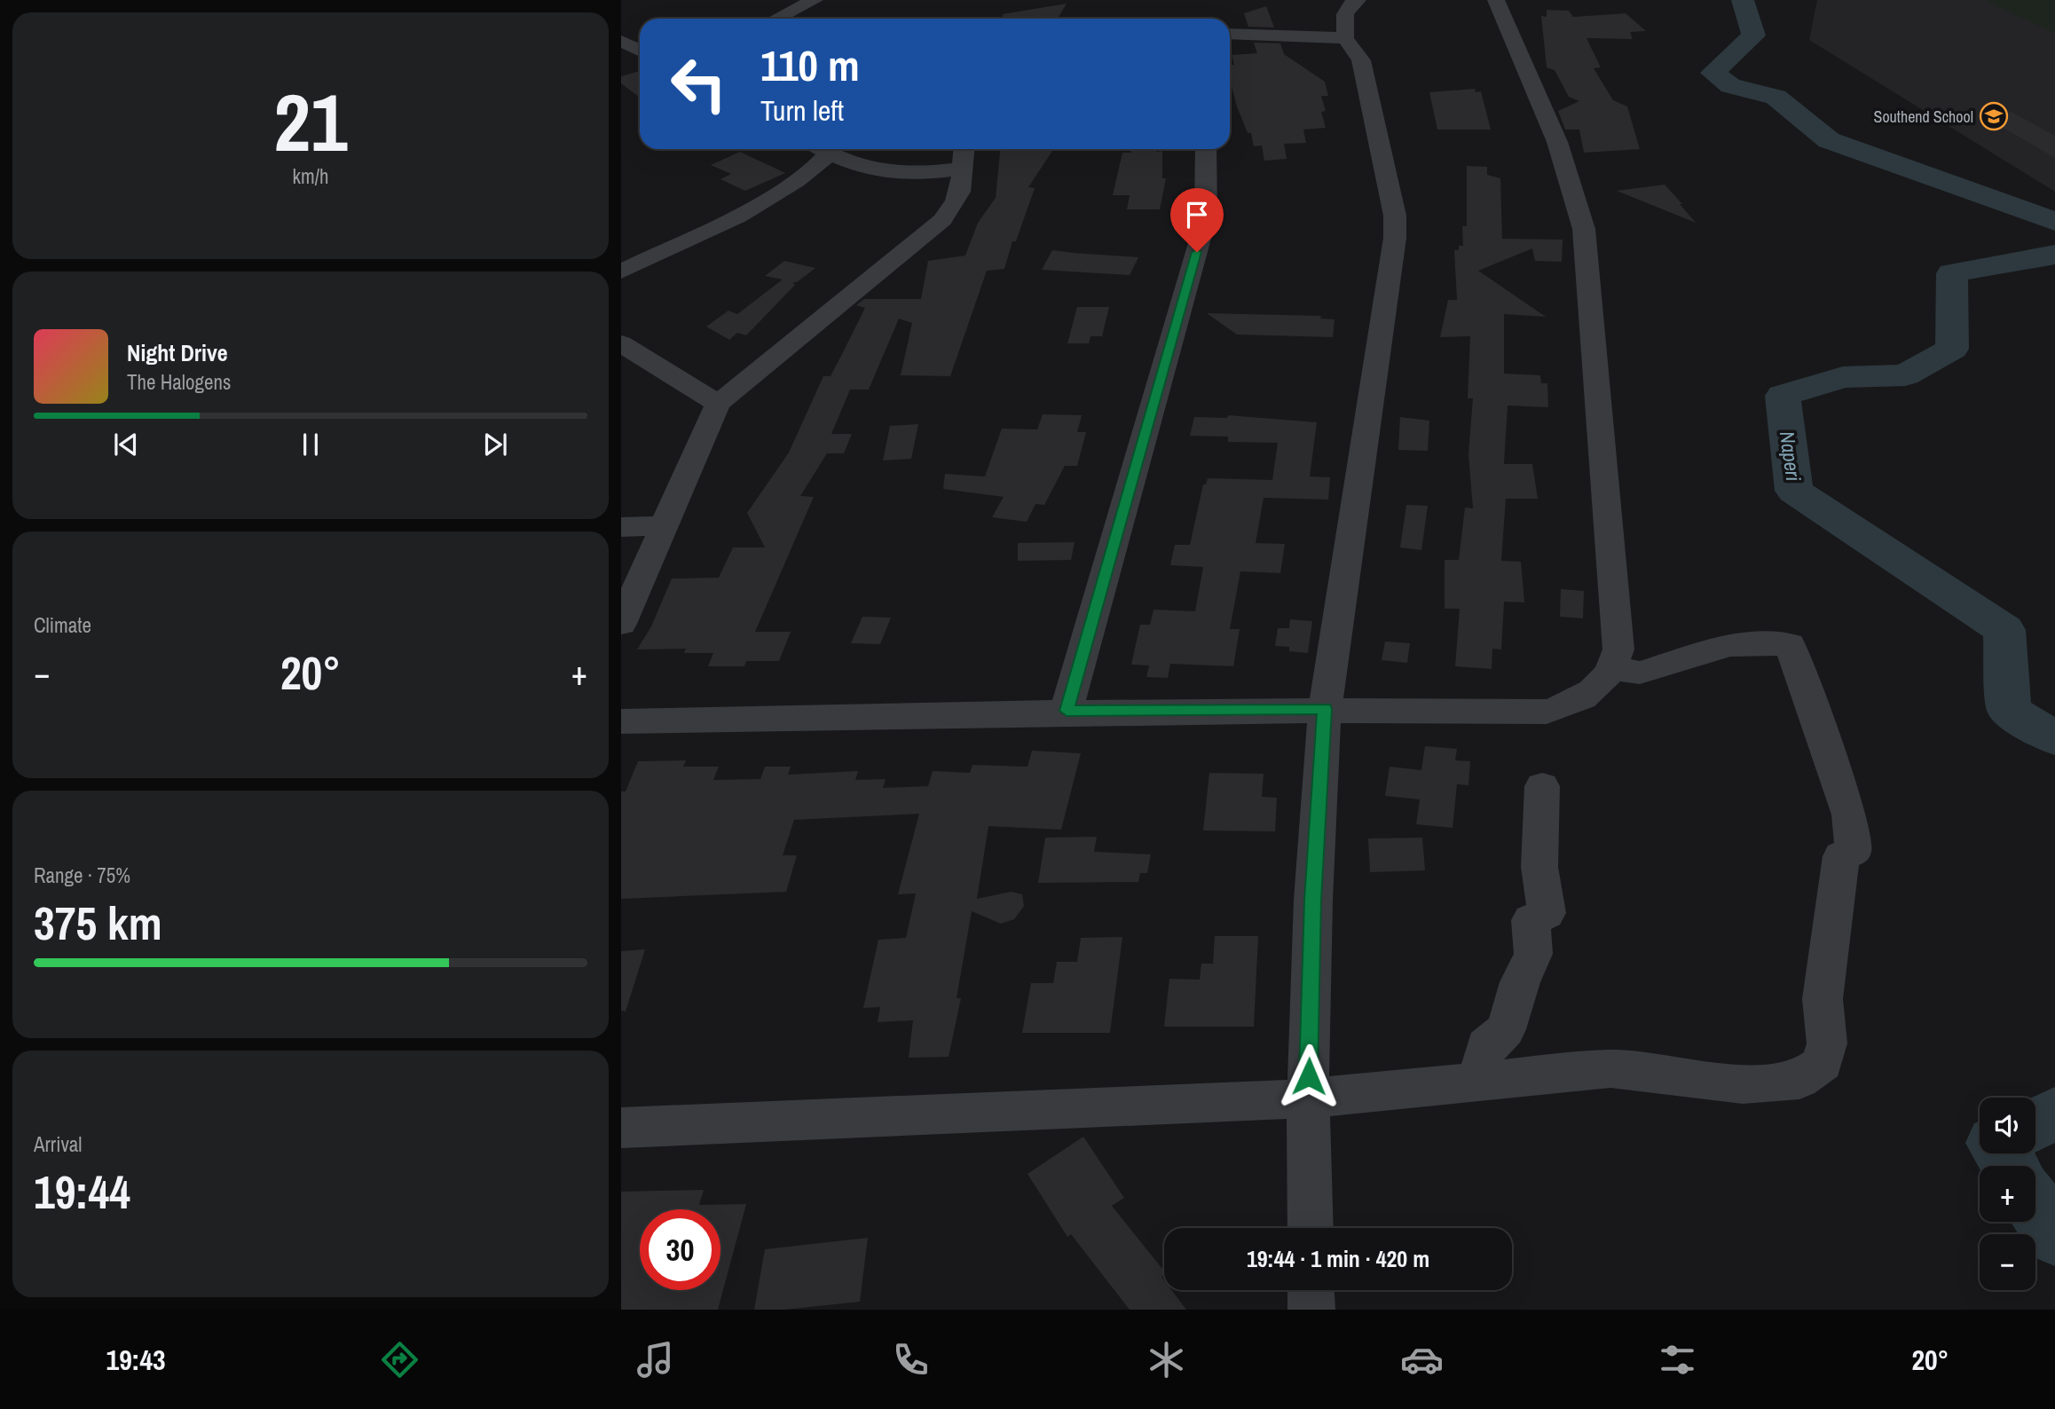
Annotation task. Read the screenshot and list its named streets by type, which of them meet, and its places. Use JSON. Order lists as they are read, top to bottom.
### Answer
{
  "water": ["Naperi"],
  "places": {
    "school or university": ["Southend School"]
  },
  "page": {
    "tile": [
      ["21", "km/h"],
      "Climate",
      ["Range · 75%", "375 km"],
      ["Arrival", "19:44"]
    ],
    "turn": ["110 m", "Turn left"],
    "song": ["Night Drive", "The Halogens"],
    "heat": ["−", "20°", "+"],
    "map_buttons": ["+", "−"],
    "limit": "30",
    "trip": "19:44 · 1 min · 420 m",
    "tabs": ["19:43", "20°"]
  }
}
